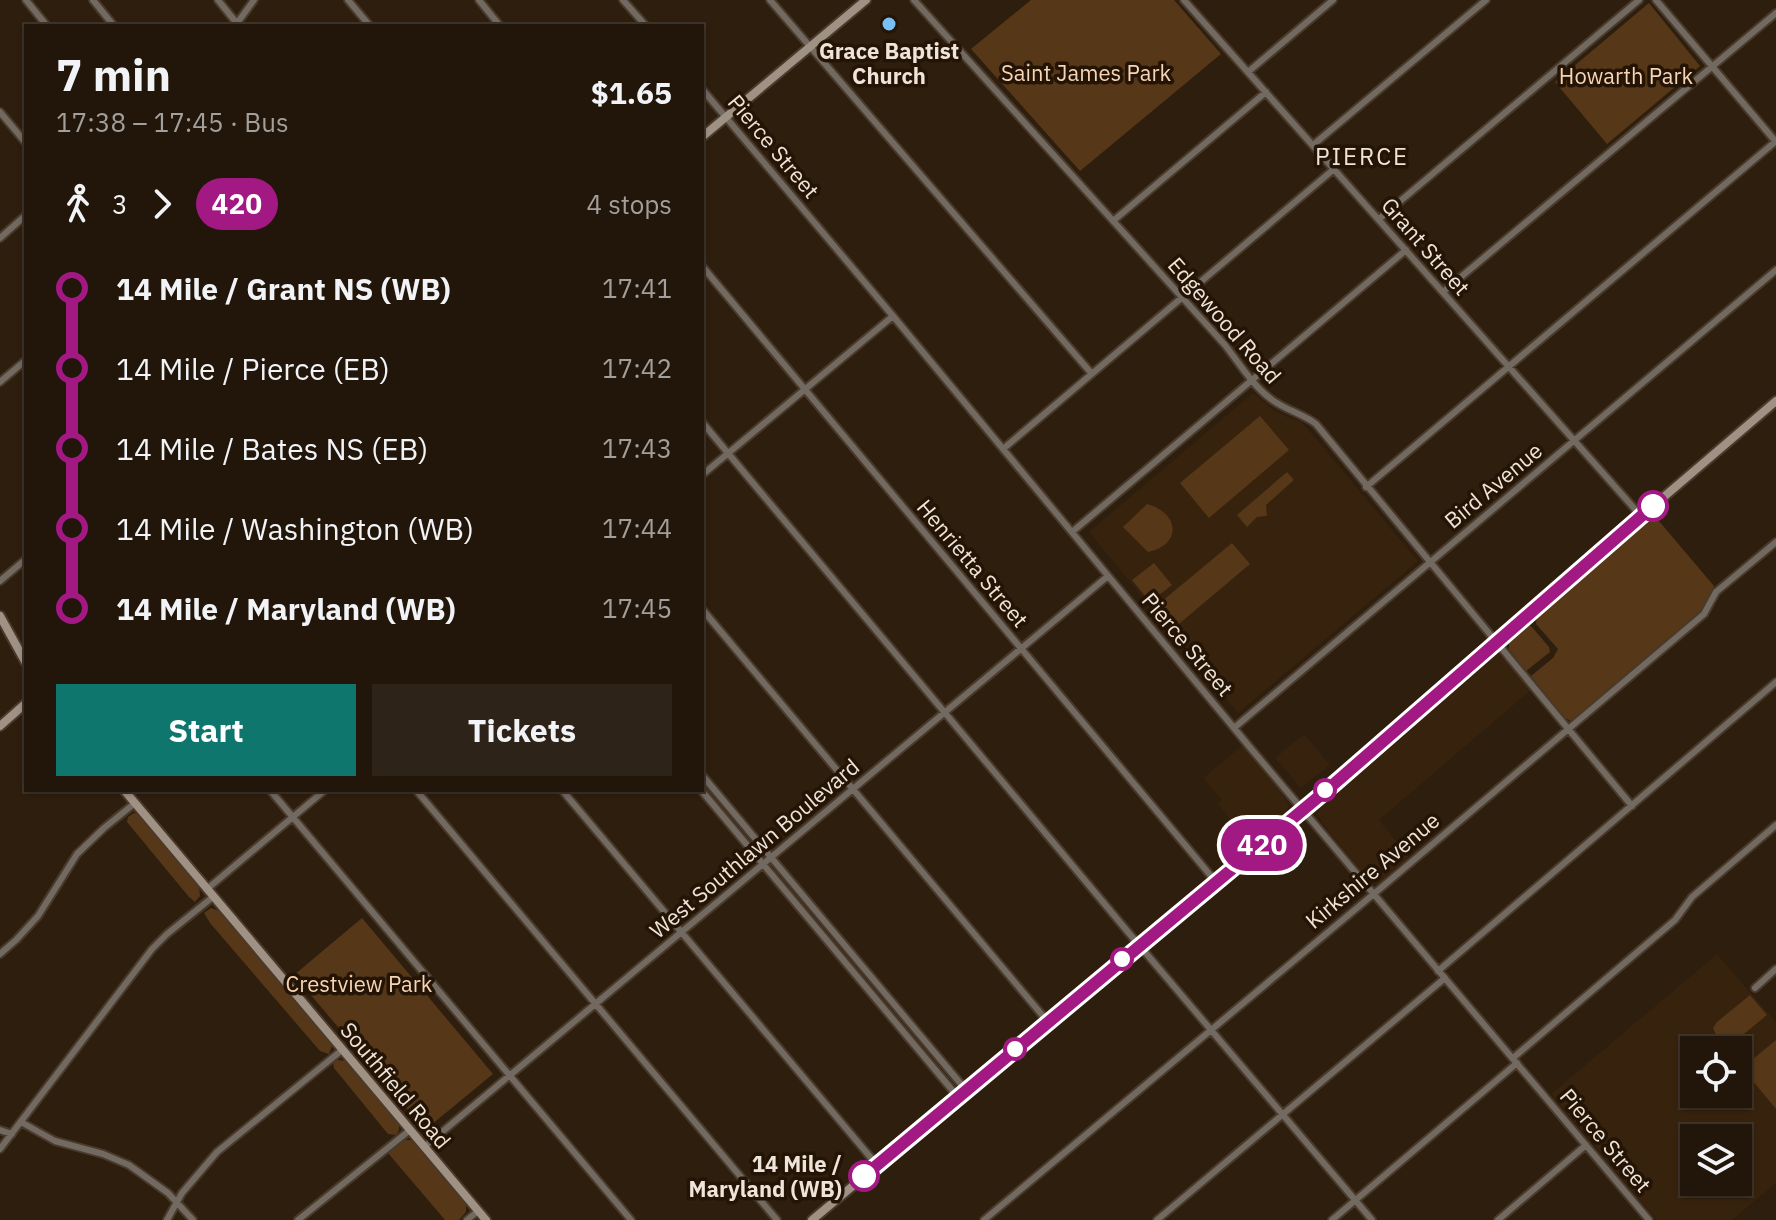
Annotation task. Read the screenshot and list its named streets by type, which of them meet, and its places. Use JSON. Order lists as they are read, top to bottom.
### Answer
{
  "streets": {
    "main road": ["Southfield Road"],
    "street": [
      "Pierce Street",
      "Grant Street",
      "Edgewood Road",
      "Bird Avenue",
      "Henrietta Street",
      "West Southlawn Boulevard",
      "Kirkshire Avenue"
    ]
  },
  "crossings": [
    ["Pierce Street", "Bird Avenue"],
    ["Pierce Street", "West Southlawn Boulevard"],
    ["Pierce Street", "Kirkshire Avenue"],
    ["Grant Street", "Bird Avenue"],
    ["Edgewood Road", "Bird Avenue"],
    ["Edgewood Road", "Kirkshire Avenue"],
    ["Henrietta Street", "West Southlawn Boulevard"],
    ["West Southlawn Boulevard", "Southfield Road"]
  ],
  "districts": ["PIERCE"],
  "parks": ["Saint James Park", "Howarth Park", "Crestview Park"],
  "places": ["Grace Baptist Church", "14 Mile / Maryland (WB)"],
  "lines": ["bus line 420"],
  "page": {
    "on_map": "420",
    "heading": ["7 min", "17:38 – 17:45 · Bus", "$1.65"],
    "legs": ["3", "420", "4 stops"],
    "list": [
      {
        "name": "14 Mile / Grant NS (WB)",
        "value": "17:41"
      },
      {
        "name": "14 Mile / Pierce (EB)",
        "value": "17:42"
      },
      {
        "name": "14 Mile / Bates NS (EB)",
        "value": "17:43"
      },
      {
        "name": "14 Mile / Washington (WB)",
        "value": "17:44"
      },
      {
        "name": "14 Mile / Maryland (WB)",
        "value": "17:45"
      }
    ],
    "buttons": ["Start", "Tickets"]
  }
}
